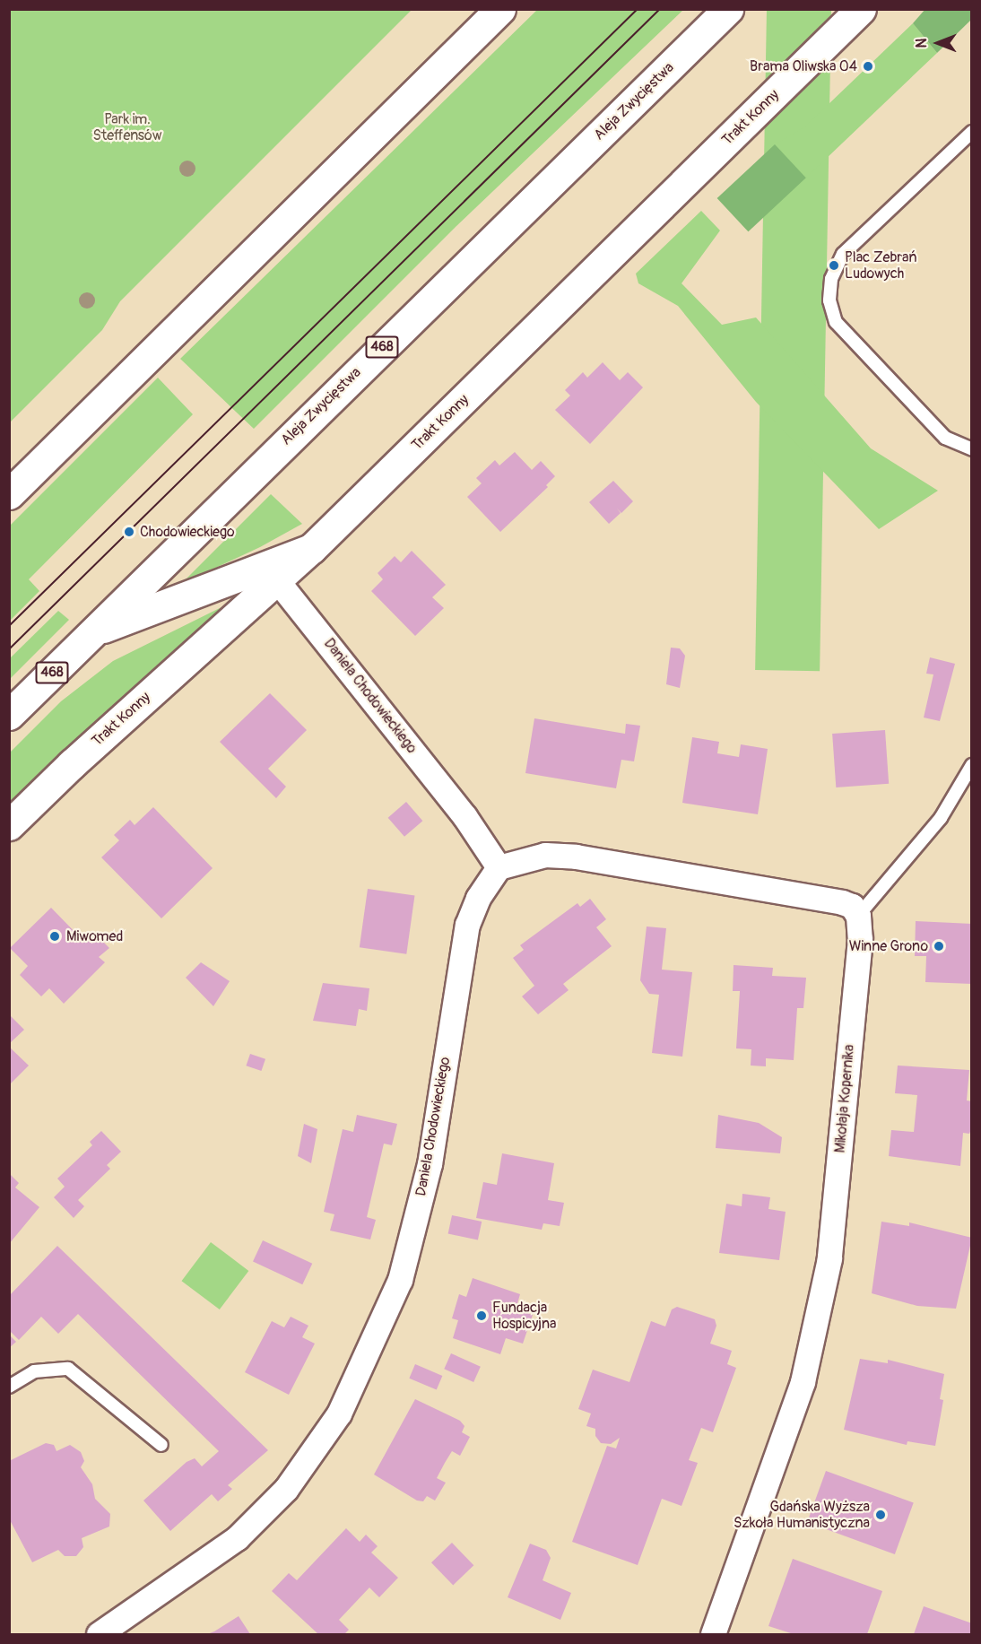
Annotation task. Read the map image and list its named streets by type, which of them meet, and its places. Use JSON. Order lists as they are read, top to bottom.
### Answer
{
  "streets": {
    "main road": ["Aleja Zwycięstwa", "Trakt Konny", "468"],
    "street": ["Daniela Chodowieckiego", "Mikołaja Kopernika"]
  },
  "crossings": [
    ["Trakt Konny", "Daniela Chodowieckiego"]
  ],
  "parks": ["Park im. Steffensów"],
  "places": [
    "Brama Oliwska 04",
    "Plac Zebrań Ludowych",
    "Chodowieckiego",
    "Miwomed",
    "Winne Grono",
    "Fundacja Hospicyjna",
    "Gdańska Wyższa Szkoła Humanistyczna"
  ],
  "north": "left"
}
